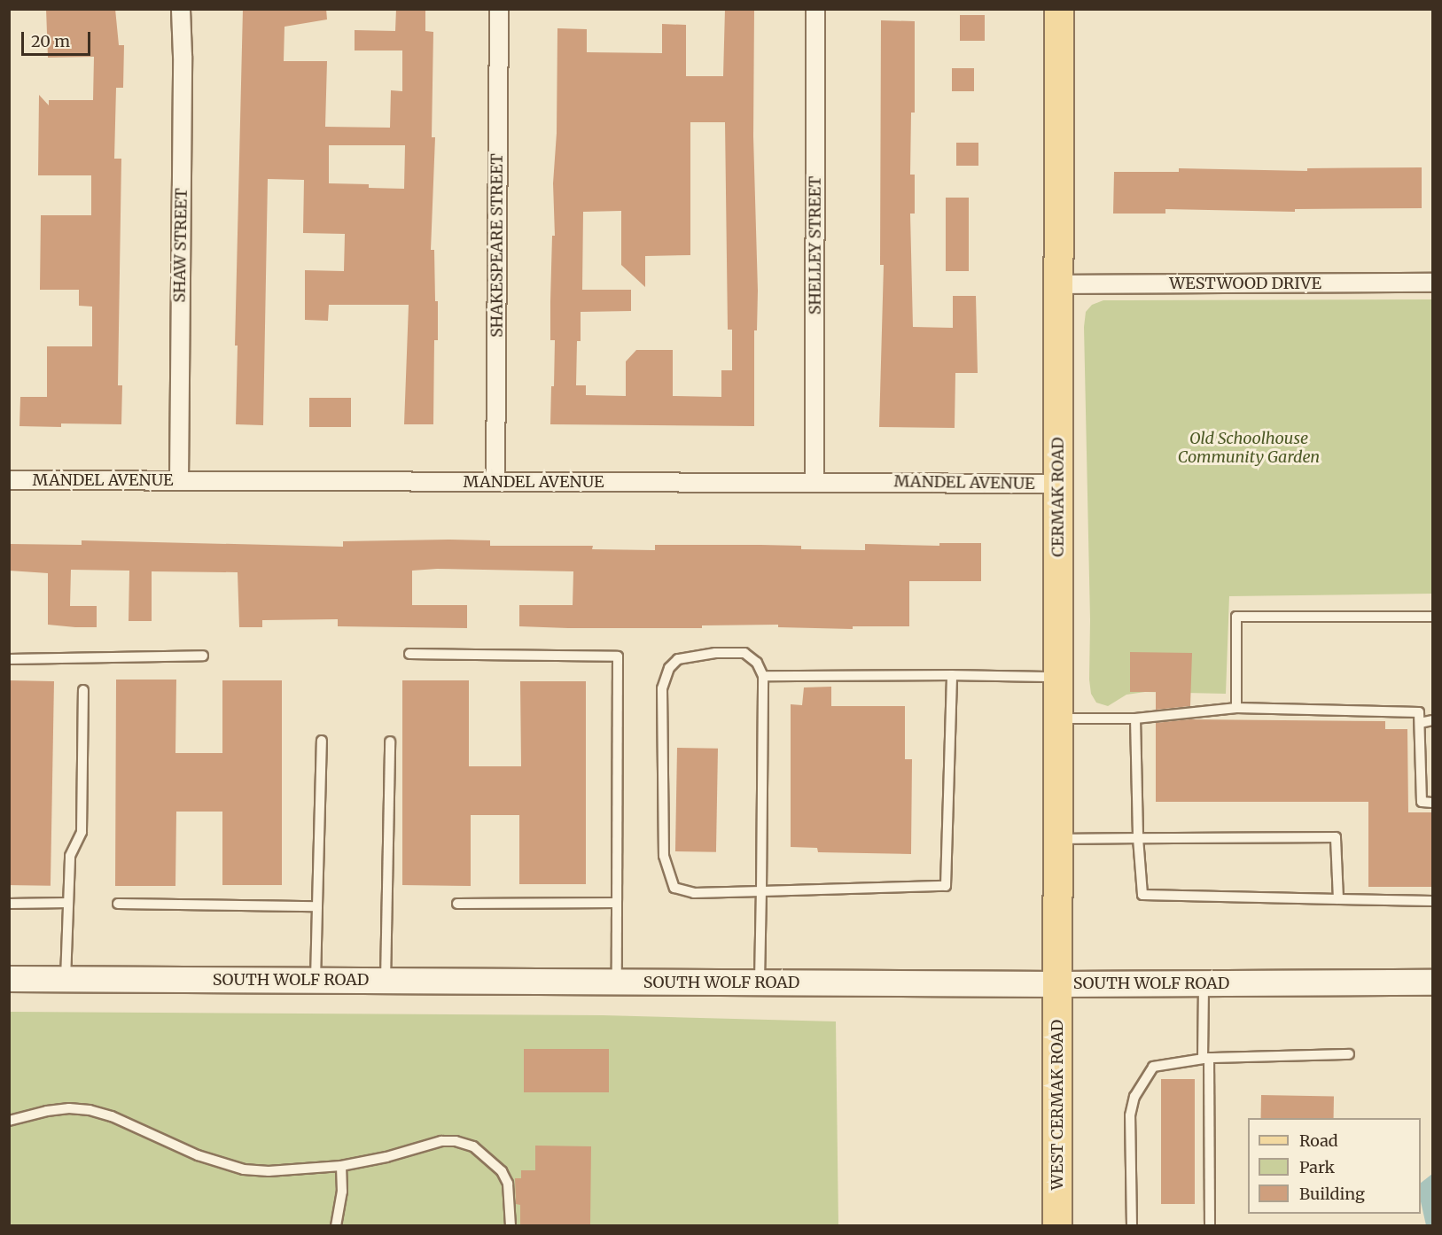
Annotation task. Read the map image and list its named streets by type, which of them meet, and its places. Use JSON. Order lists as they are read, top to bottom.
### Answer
{
  "streets": {
    "main road": ["CERMAK ROAD", "SOUTH WOLF ROAD", "WEST CERMAK ROAD"],
    "street": [
      "SHAW STREET",
      "SHAKESPEARE STREET",
      "SHELLEY STREET",
      "WESTWOOD DRIVE",
      "MANDEL AVENUE"
    ]
  },
  "crossings": [
    ["SHAW STREET", "MANDEL AVENUE"],
    ["SHAKESPEARE STREET", "MANDEL AVENUE"],
    ["SHELLEY STREET", "MANDEL AVENUE"],
    ["WESTWOOD DRIVE", "CERMAK ROAD"],
    ["MANDEL AVENUE", "CERMAK ROAD"],
    ["CERMAK ROAD", "SOUTH WOLF ROAD"],
    ["CERMAK ROAD", "WEST CERMAK ROAD"],
    ["SOUTH WOLF ROAD", "WEST CERMAK ROAD"]
  ],
  "parks": ["Old Schoolhouse Community Garden"],
  "legend": ["Road", "Park", "Building"],
  "scale_bar": "20 m"
}
